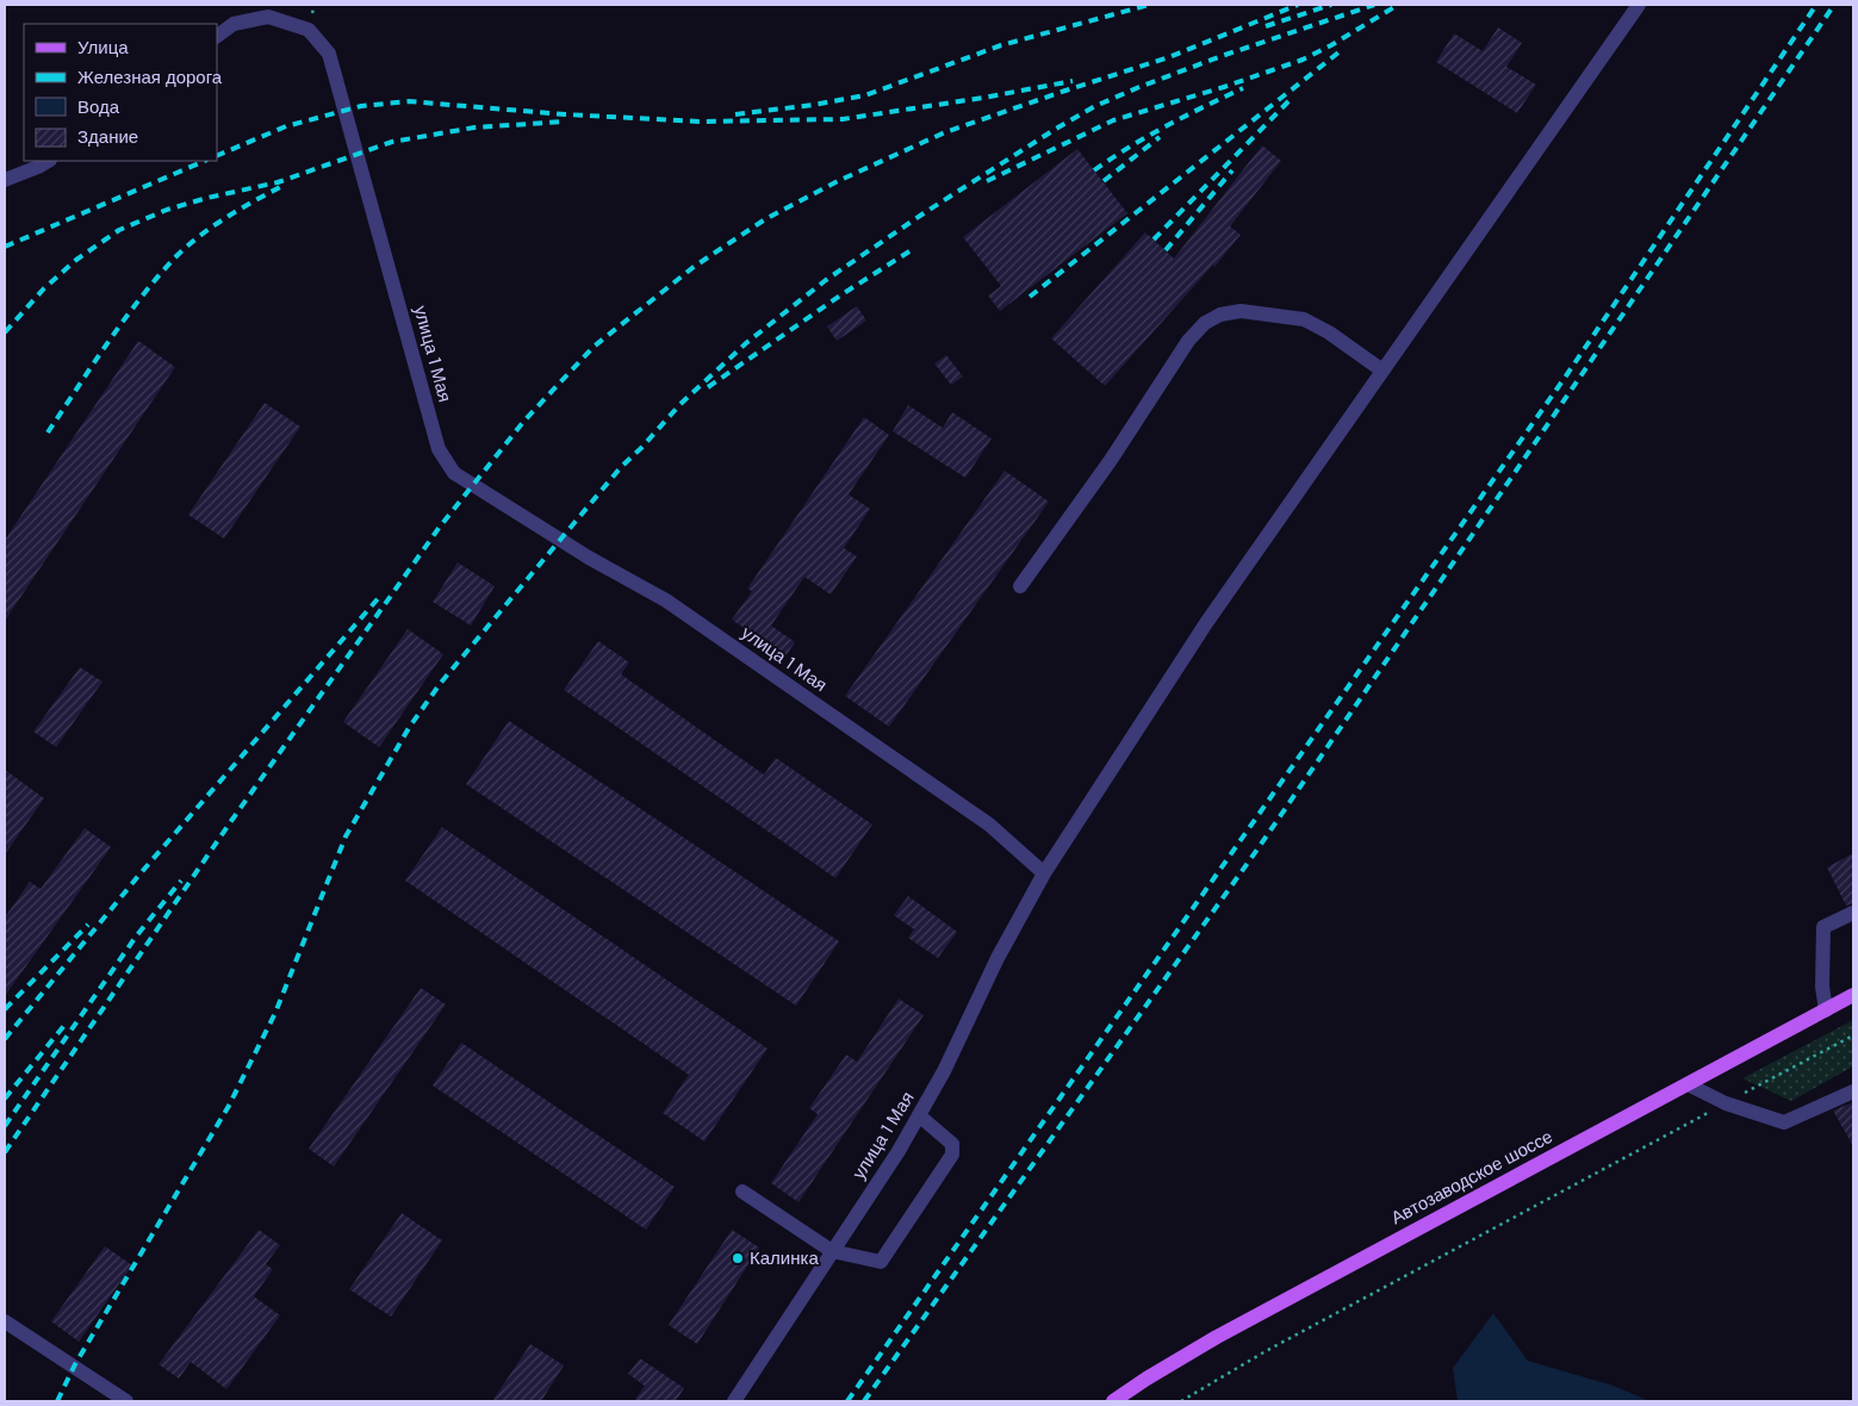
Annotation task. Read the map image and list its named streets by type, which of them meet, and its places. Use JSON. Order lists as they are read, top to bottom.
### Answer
{
  "streets": {
    "main road": ["Автозаводское шоссе"],
    "street": ["улица 1 Мая"]
  },
  "places": ["Калинка"],
  "legend": [
    "Улица",
    "Железная дорога",
    "Вода",
    "Здание"
  ]
}
